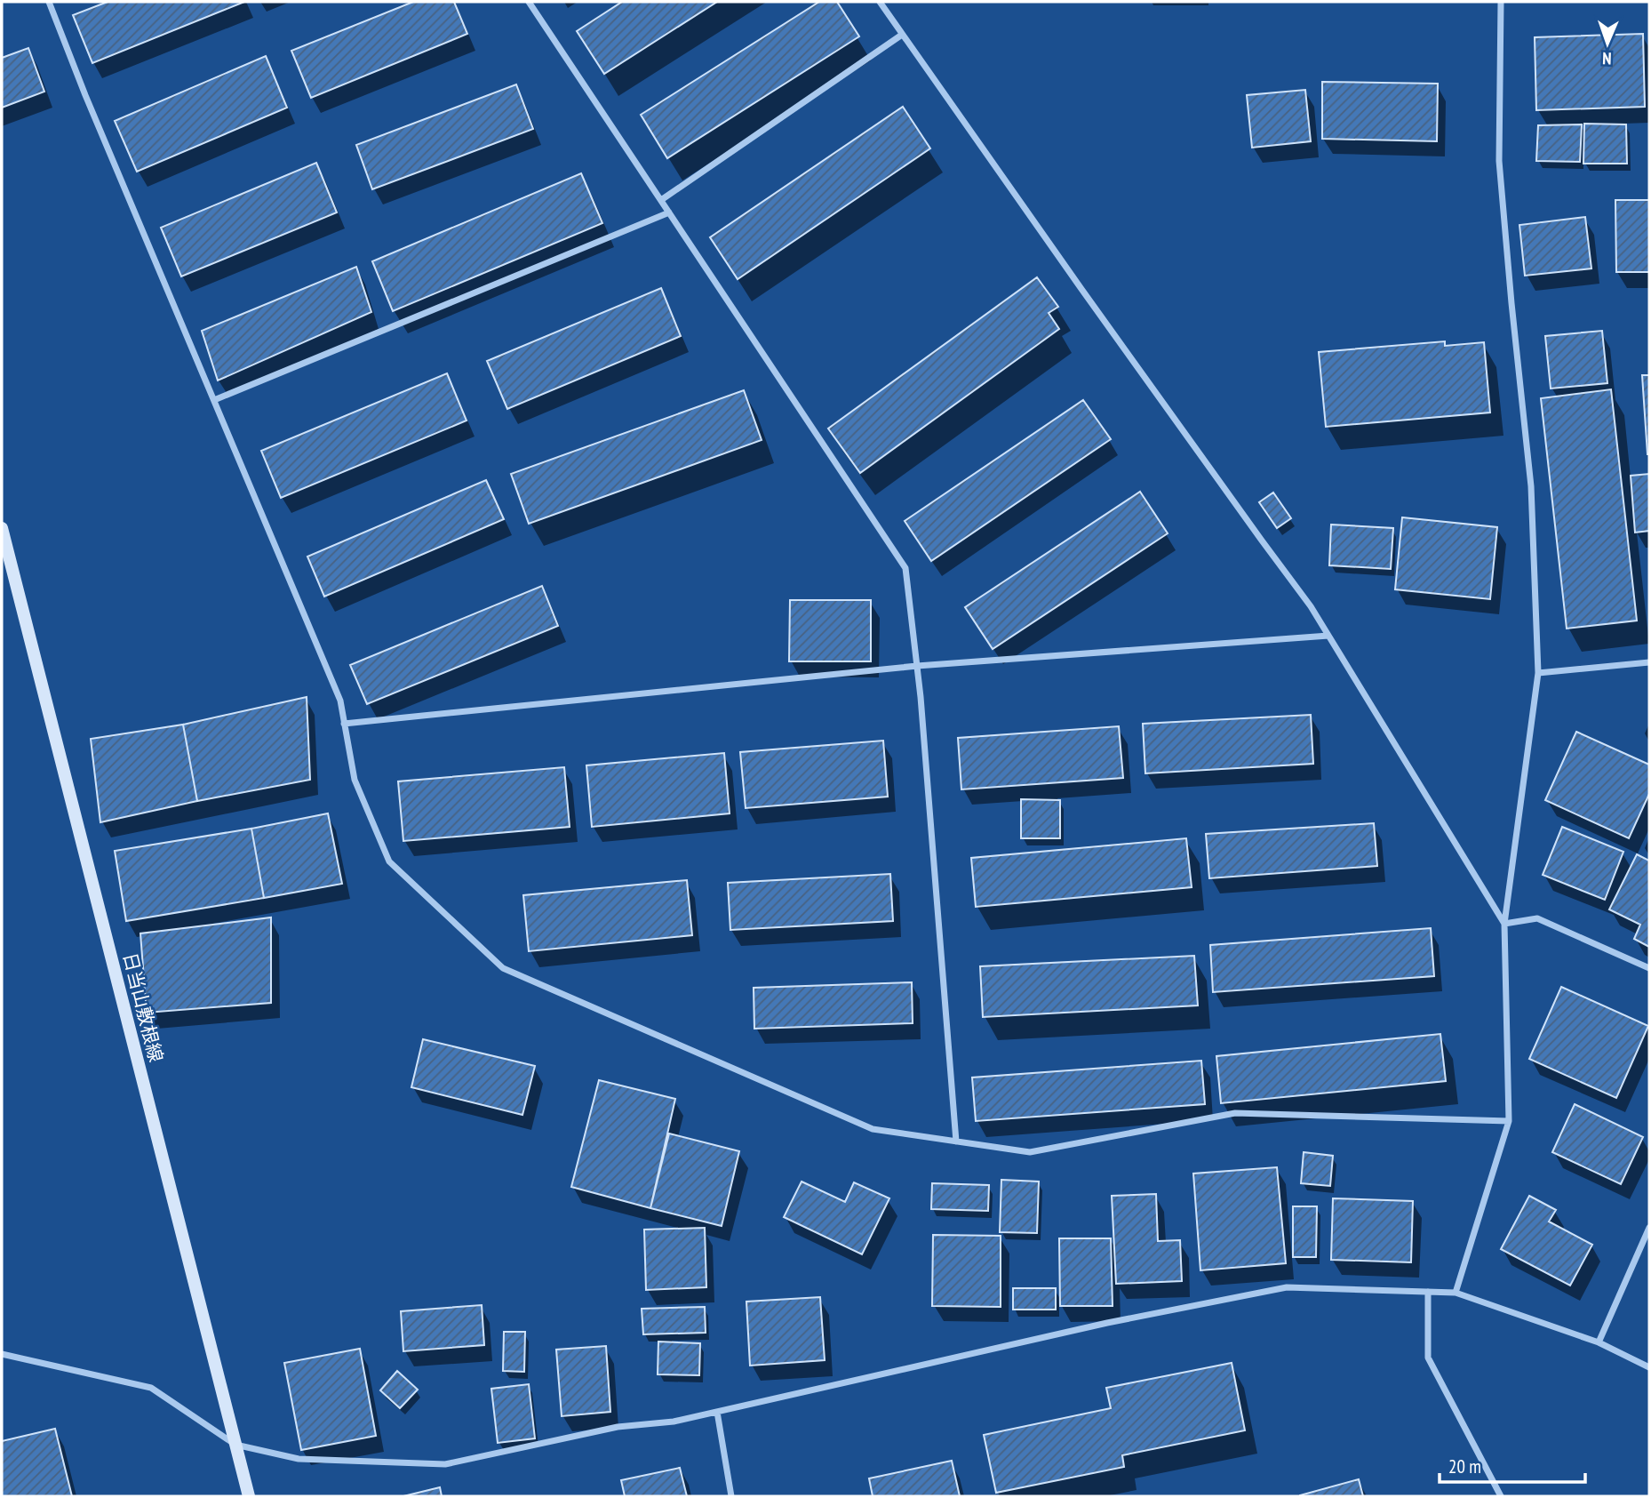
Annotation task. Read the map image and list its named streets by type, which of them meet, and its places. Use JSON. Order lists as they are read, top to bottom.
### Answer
{
  "streets": {
    "main road": ["日当山敷根線"]
  },
  "scale_bar": "20 m",
  "north": "bottom"
}
